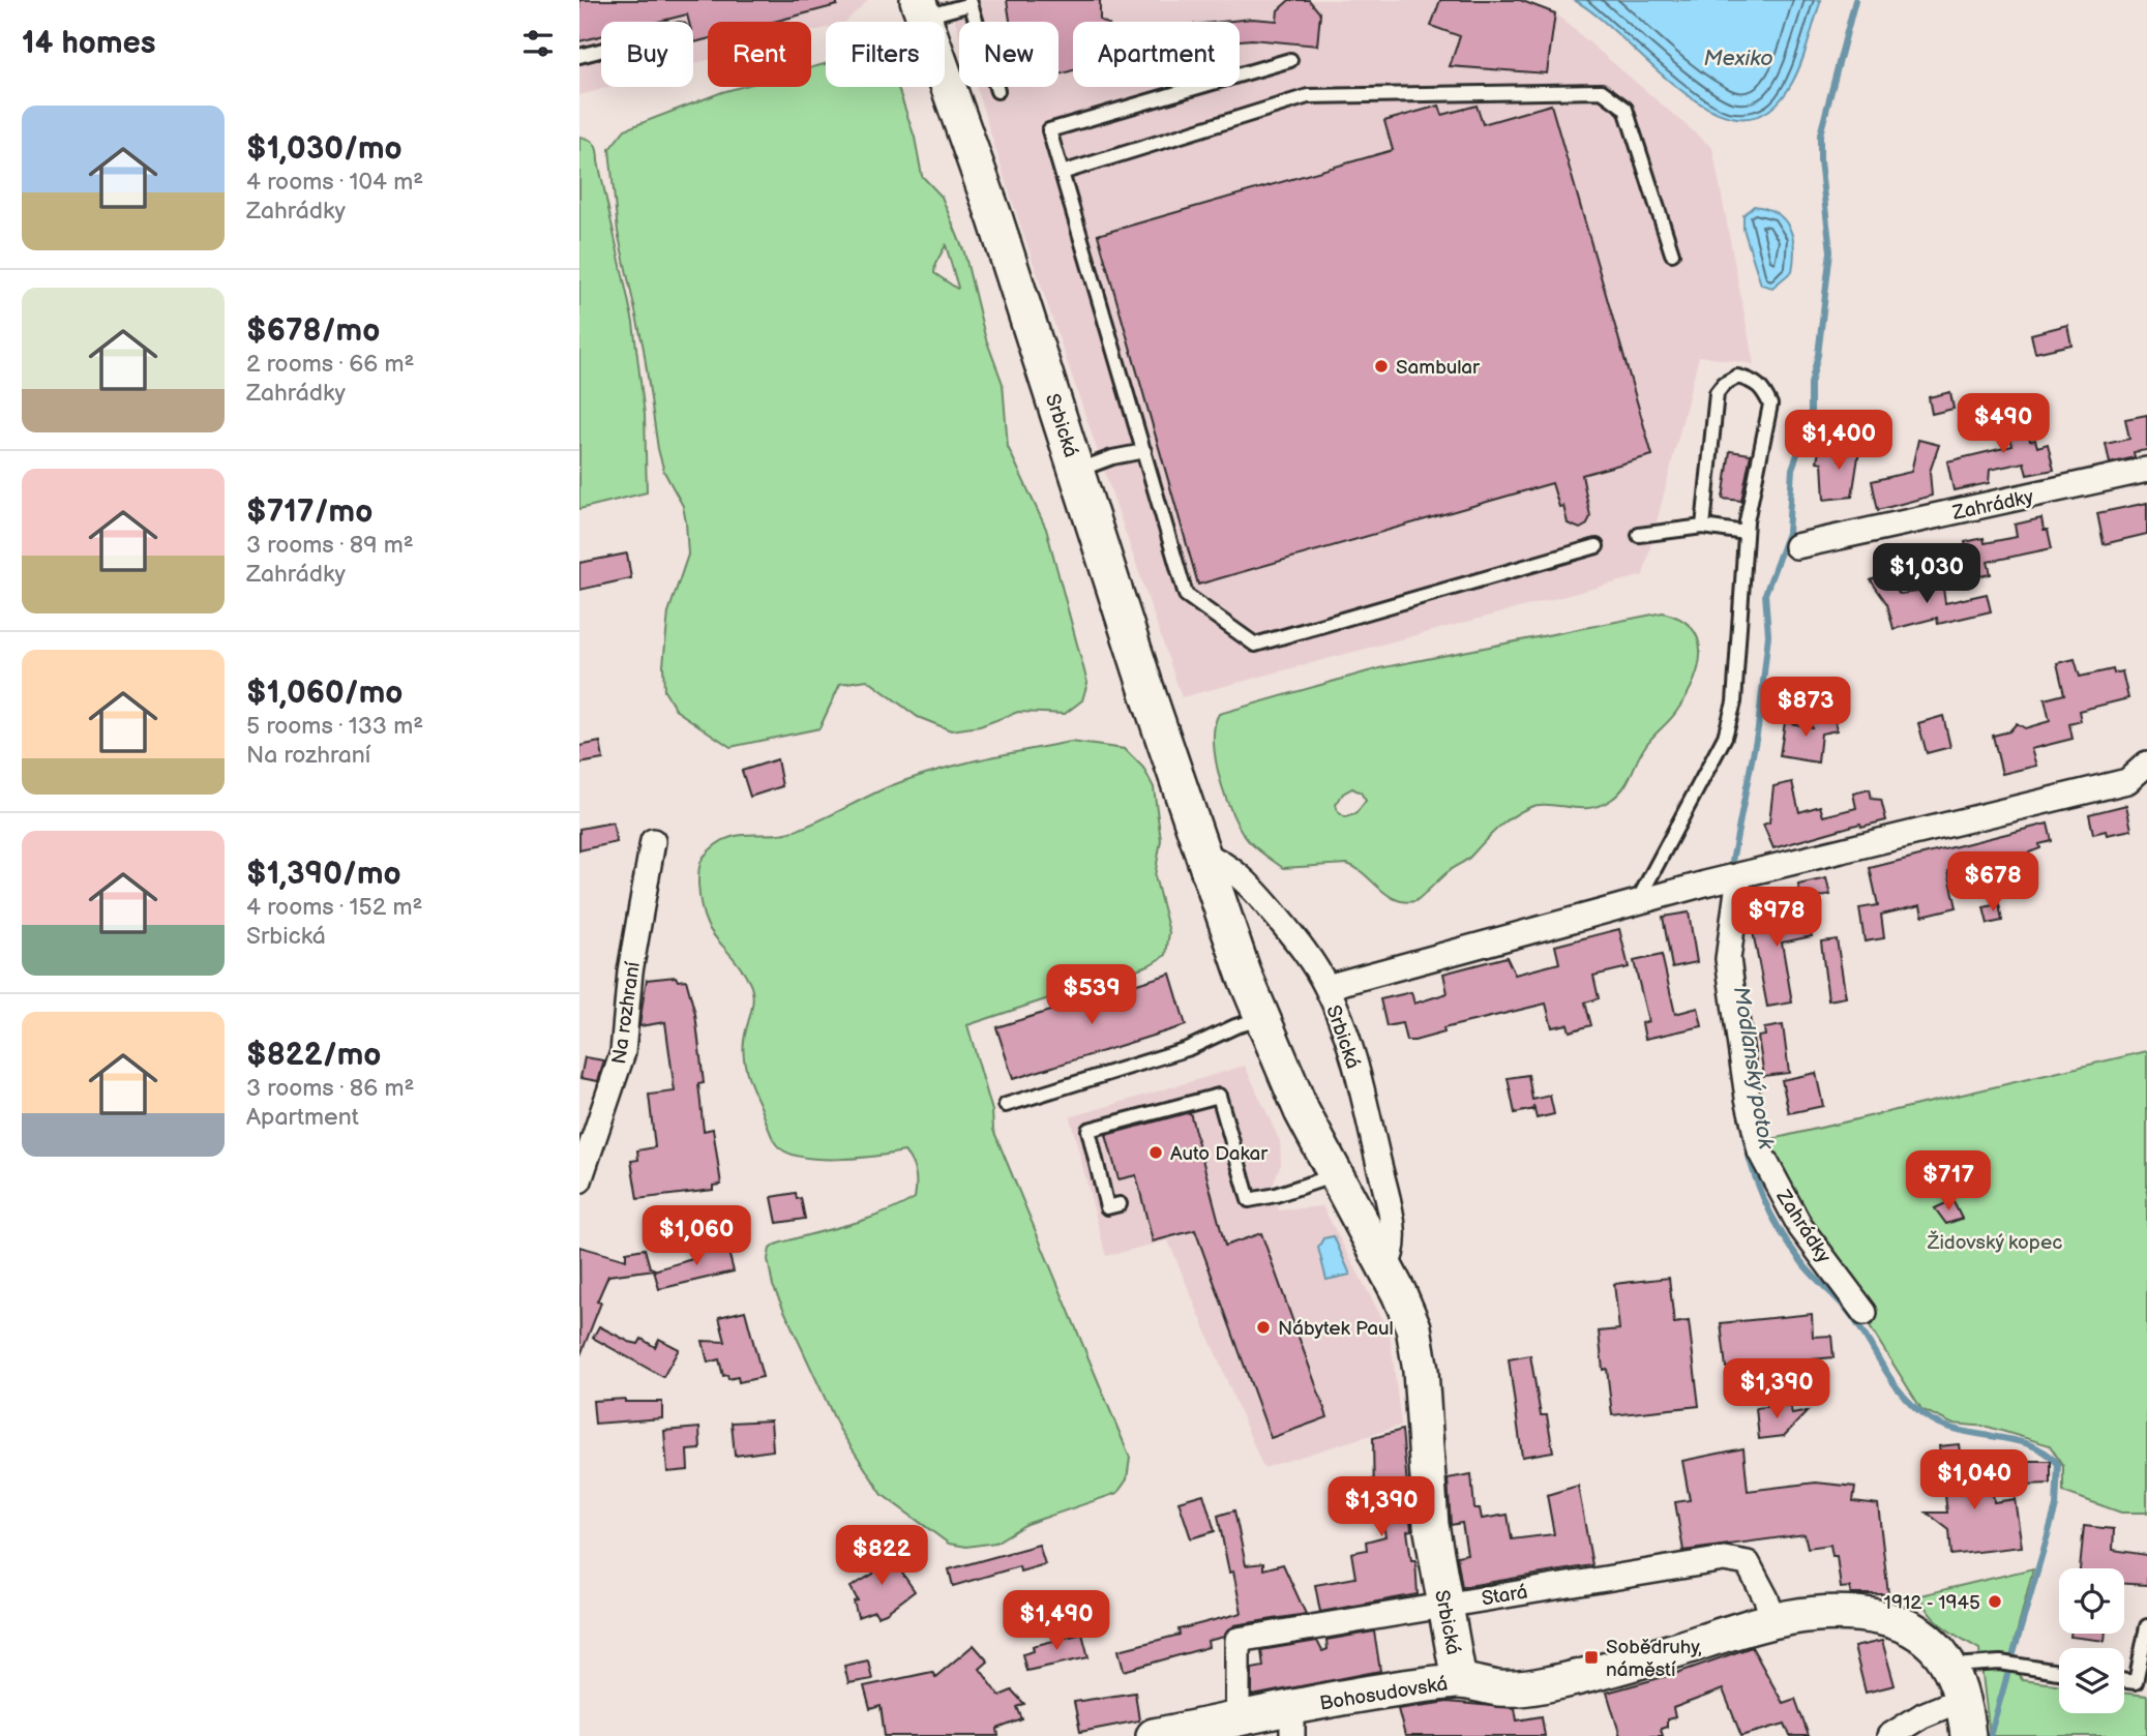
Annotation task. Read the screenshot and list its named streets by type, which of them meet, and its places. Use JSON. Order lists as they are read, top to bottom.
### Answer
{
  "streets": {
    "street": [
      "Srbická",
      "Zahrádky",
      "Na rozhraní",
      "Stará",
      "Bohosudovská"
    ]
  },
  "crossings": [
    ["Srbická", "Stará"],
    ["Srbická", "Bohosudovská"],
    ["Stará", "Bohosudovská"]
  ],
  "water": ["Mexiko", "Modlanský potok"],
  "parks": ["Židovský kopec"],
  "places": {
    "other": [
      "Sambular",
      "Auto Dakar",
      "Nábytek Paul",
      "1912 - 1945"
    ],
    "transit": ["Sobědruhy, náměstí"]
  },
  "page": {
    "heading": "14 homes",
    "chip": [
      "Buy",
      "Rent",
      "Filters",
      "New",
      "Apartment"
    ],
    "list": [
      {
        "name": "$1,030/mo",
        "note": "4 rooms · 104 m² · Zahrádky"
      },
      {
        "name": "$678/mo",
        "note": "2 rooms · 66 m² · Zahrádky"
      },
      {
        "name": "$717/mo",
        "note": "3 rooms · 89 m² · Zahrádky"
      },
      {
        "name": "$1,060/mo",
        "note": "5 rooms · 133 m² · Na rozhraní"
      },
      {
        "name": "$1,390/mo",
        "note": "4 rooms · 152 m² · Srbická"
      },
      {
        "name": "$822/mo",
        "note": "3 rooms · 86 m² · Apartment"
      }
    ],
    "price": [
      "$490",
      "$1,400",
      "$1,030",
      "$873",
      "$678",
      "$978",
      "$539",
      "$717",
      "$1,060",
      "$1,390",
      "$1,040",
      "$1,390",
      "$822",
      "$1,490"
    ]
  }
}
